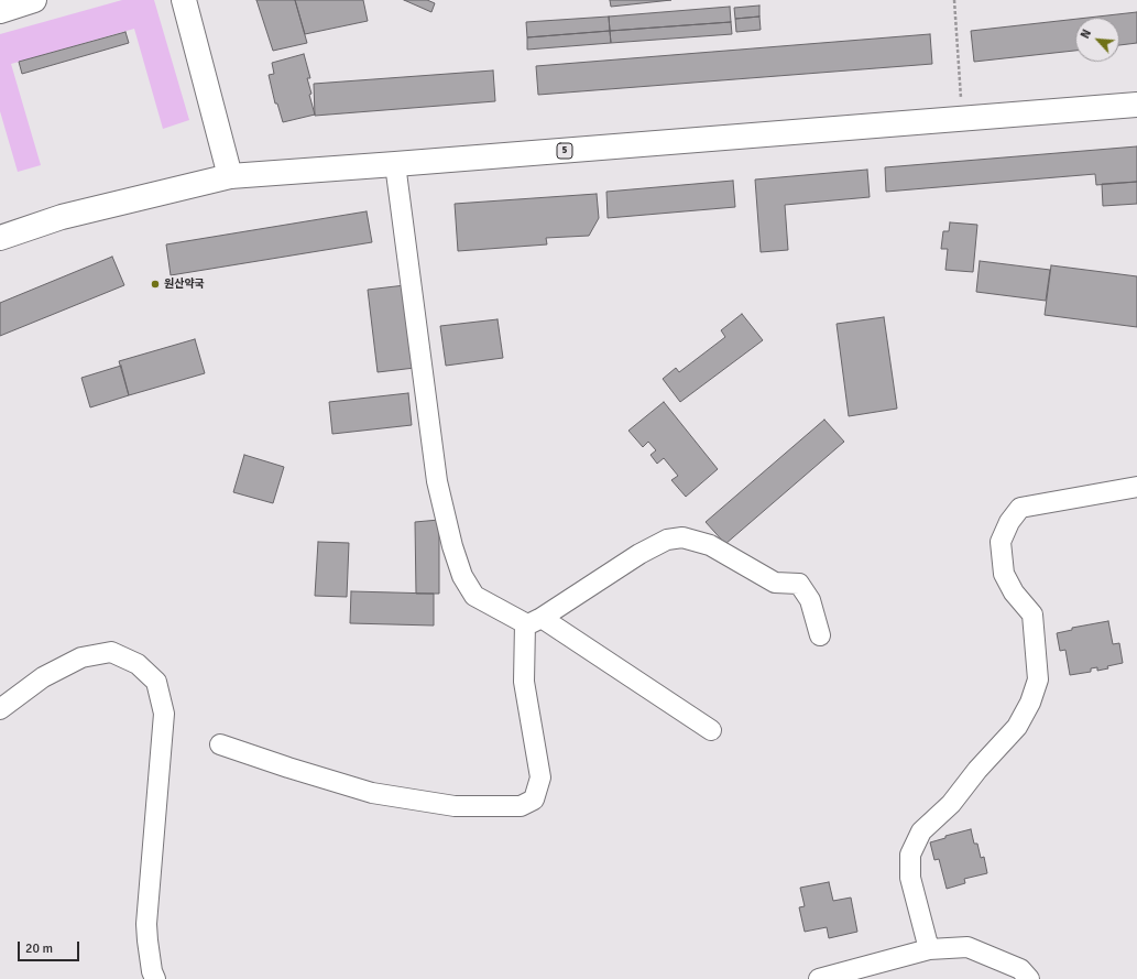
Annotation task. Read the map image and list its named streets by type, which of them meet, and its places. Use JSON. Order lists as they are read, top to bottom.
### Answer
{
  "streets": {
    "main road": ["5"]
  },
  "places": ["원산약국"],
  "scale_bar": "20 m",
  "north": "top left"
}
